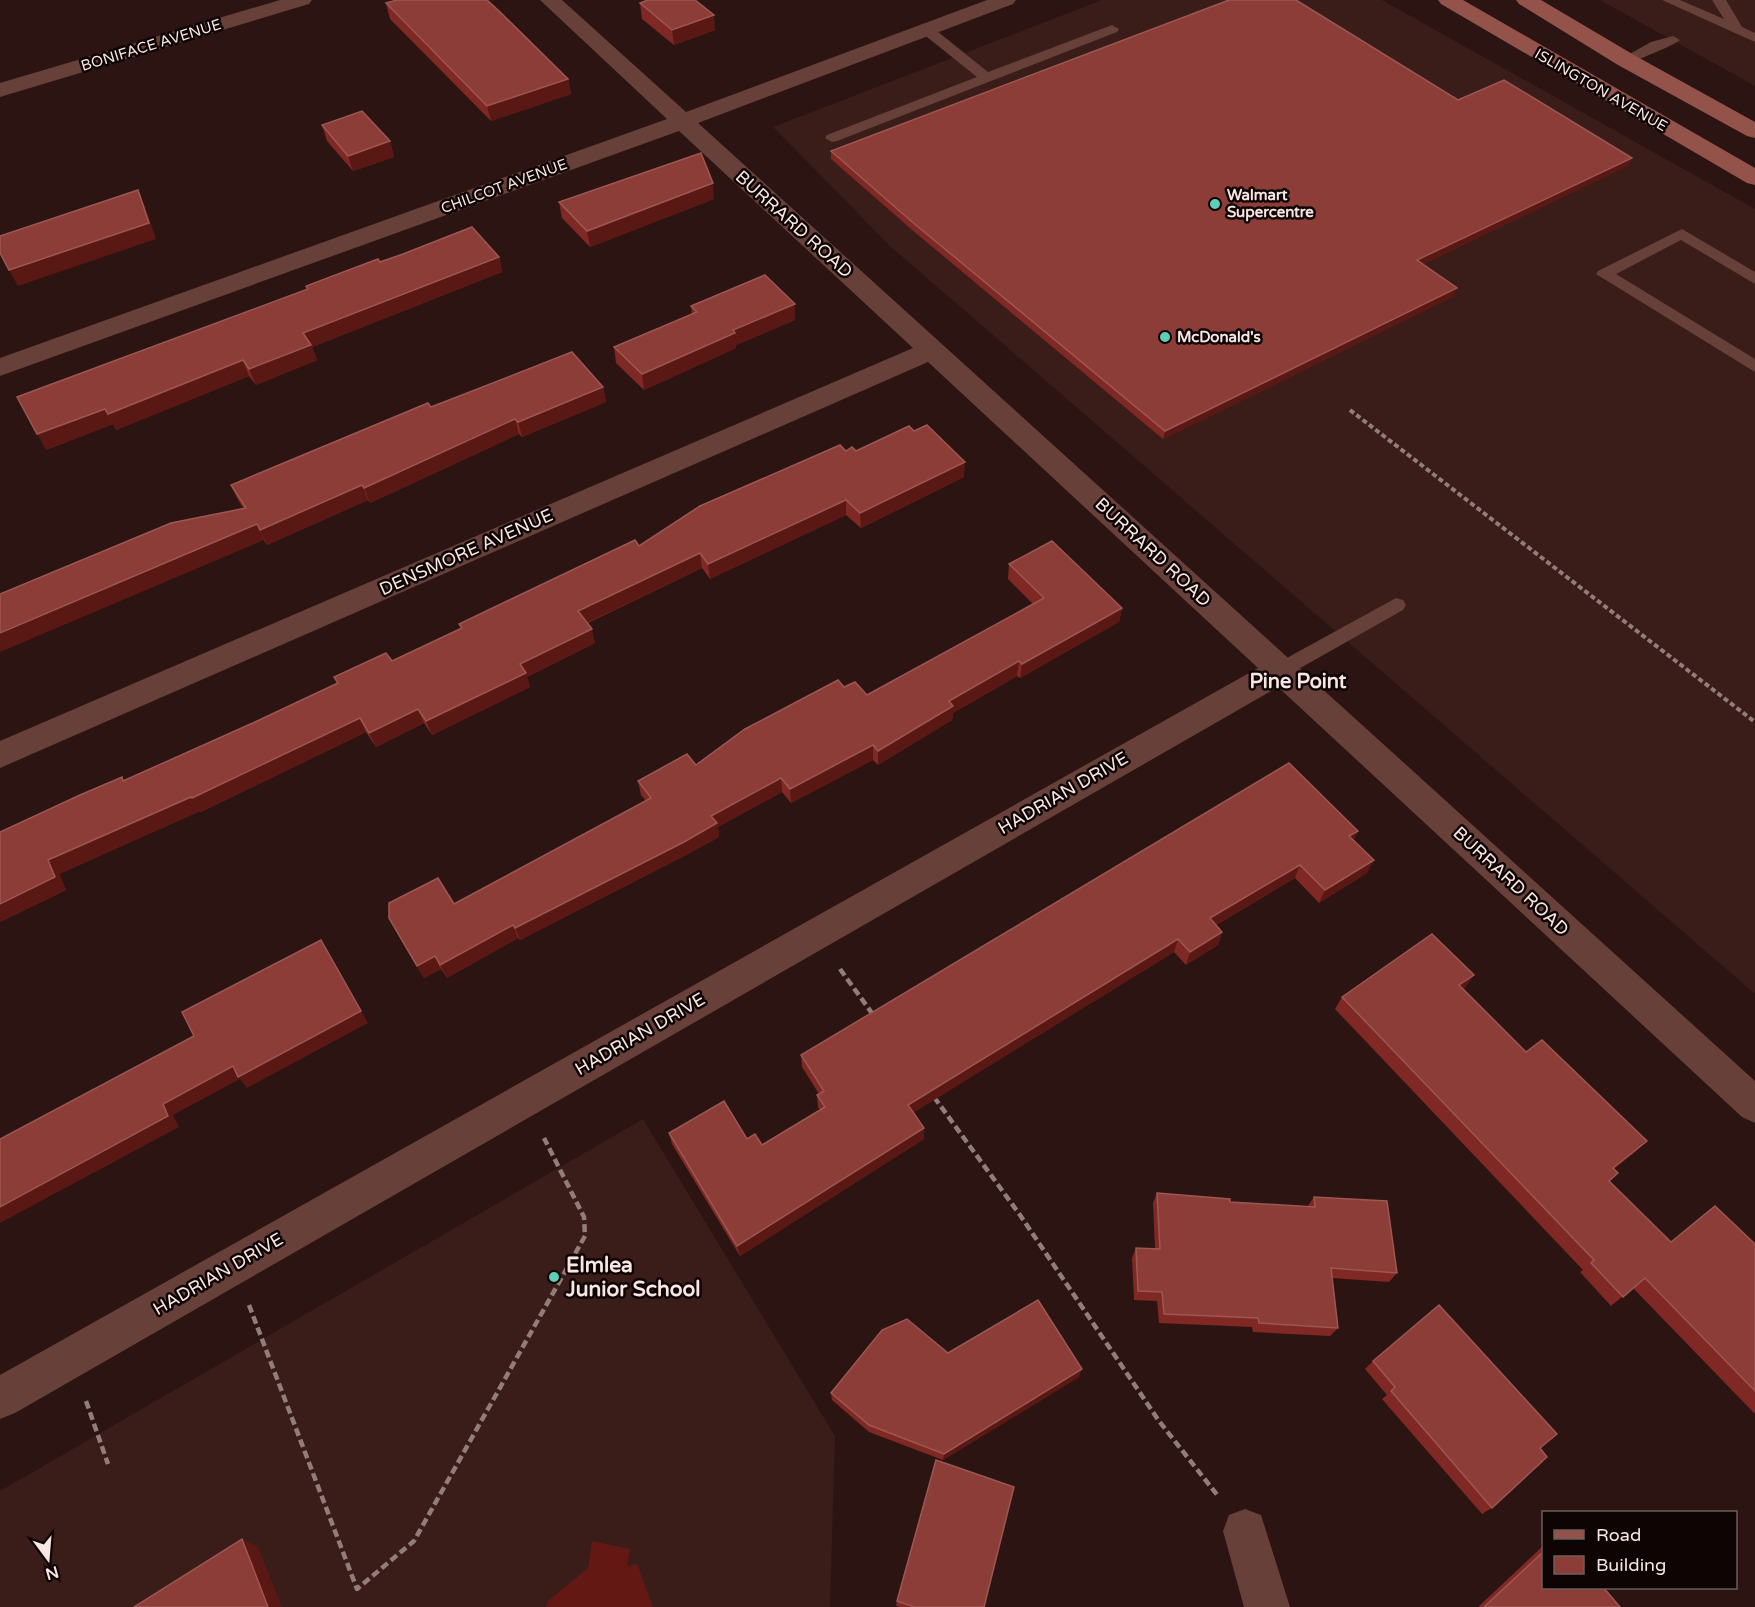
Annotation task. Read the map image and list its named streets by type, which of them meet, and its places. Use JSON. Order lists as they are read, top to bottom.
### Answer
{
  "streets": {
    "main road": ["ISLINGTON AVENUE"],
    "street": [
      "BONIFACE AVENUE",
      "CHILCOT AVENUE",
      "BURRARD ROAD",
      "DENSMORE AVENUE",
      "HADRIAN DRIVE"
    ]
  },
  "crossings": [
    ["CHILCOT AVENUE", "BURRARD ROAD"],
    ["BURRARD ROAD", "DENSMORE AVENUE"],
    ["BURRARD ROAD", "HADRIAN DRIVE"]
  ],
  "districts": ["Pine Point"],
  "places": ["Walmart Supercentre", "McDonald's", "Elmlea Junior School"],
  "legend": ["Road", "Building"],
  "north": "bottom"
}
